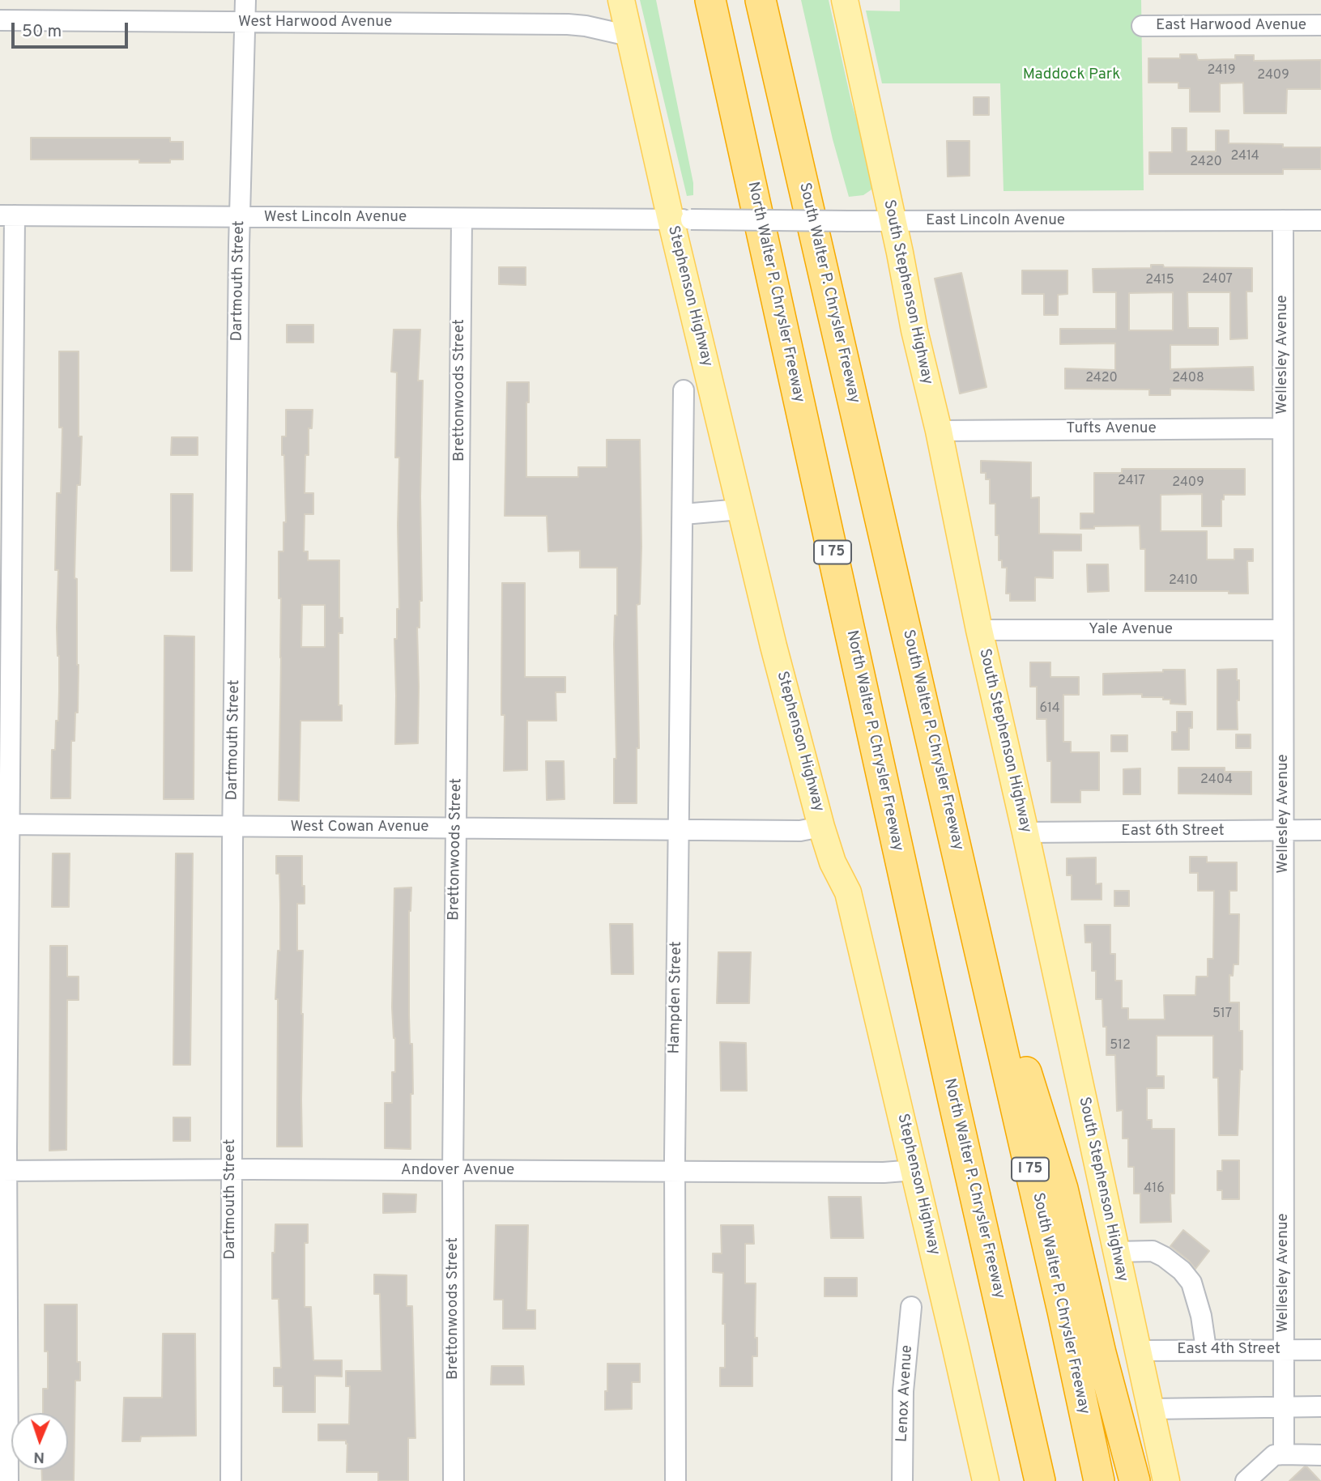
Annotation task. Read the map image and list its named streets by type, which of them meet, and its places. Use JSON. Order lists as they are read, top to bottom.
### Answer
{
  "streets": {
    "highway": ["North Walter P. Chrysler Freeway", "South Walter P. Chrysler Freeway", "I 75"],
    "main road": ["South Stephenson Highway", "Stephenson Highway"],
    "street": [
      "West Harwood Avenue",
      "East Harwood Avenue",
      "West Lincoln Avenue",
      "East Lincoln Avenue",
      "Dartmouth Street",
      "Wellesley Avenue",
      "Brettonwoods Street",
      "Tufts Avenue",
      "Yale Avenue",
      "West Cowan Avenue",
      "East 6th Street",
      "Hampden Street",
      "Andover Avenue",
      "East 4th Street",
      "Lenox Avenue"
    ]
  },
  "crossings": [
    ["West Harwood Avenue", "Dartmouth Street"],
    ["West Harwood Avenue", "Stephenson Highway"],
    ["West Lincoln Avenue", "East Lincoln Avenue"],
    ["West Lincoln Avenue", "Dartmouth Street"],
    ["West Lincoln Avenue", "Stephenson Highway"],
    ["West Lincoln Avenue", "Brettonwoods Street"],
    ["East Lincoln Avenue", "South Stephenson Highway"],
    ["East Lincoln Avenue", "Stephenson Highway"],
    ["East Lincoln Avenue", "Wellesley Avenue"],
    ["Dartmouth Street", "West Cowan Avenue"],
    ["Dartmouth Street", "Andover Avenue"],
    ["South Stephenson Highway", "Tufts Avenue"],
    ["South Stephenson Highway", "Yale Avenue"],
    ["South Stephenson Highway", "East 6th Street"],
    ["South Stephenson Highway", "East 4th Street"],
    ["Stephenson Highway", "West Cowan Avenue"],
    ["Stephenson Highway", "Andover Avenue"],
    ["Wellesley Avenue", "Tufts Avenue"],
    ["Wellesley Avenue", "Yale Avenue"],
    ["Wellesley Avenue", "East 6th Street"],
    ["Wellesley Avenue", "East 4th Street"],
    ["Brettonwoods Street", "West Cowan Avenue"],
    ["Brettonwoods Street", "Andover Avenue"],
    ["West Cowan Avenue", "Hampden Street"],
    ["Hampden Street", "Andover Avenue"]
  ],
  "parks": ["Maddock Park"],
  "house_numbers": [
    "2419",
    "2409",
    "2414",
    "2420",
    "2407",
    "2415",
    "2420",
    "2408",
    "2417",
    "2409",
    "2410",
    "614",
    "2404",
    "517",
    "512",
    "416"
  ],
  "scale_bar": "50 m",
  "north": "bottom"
}
